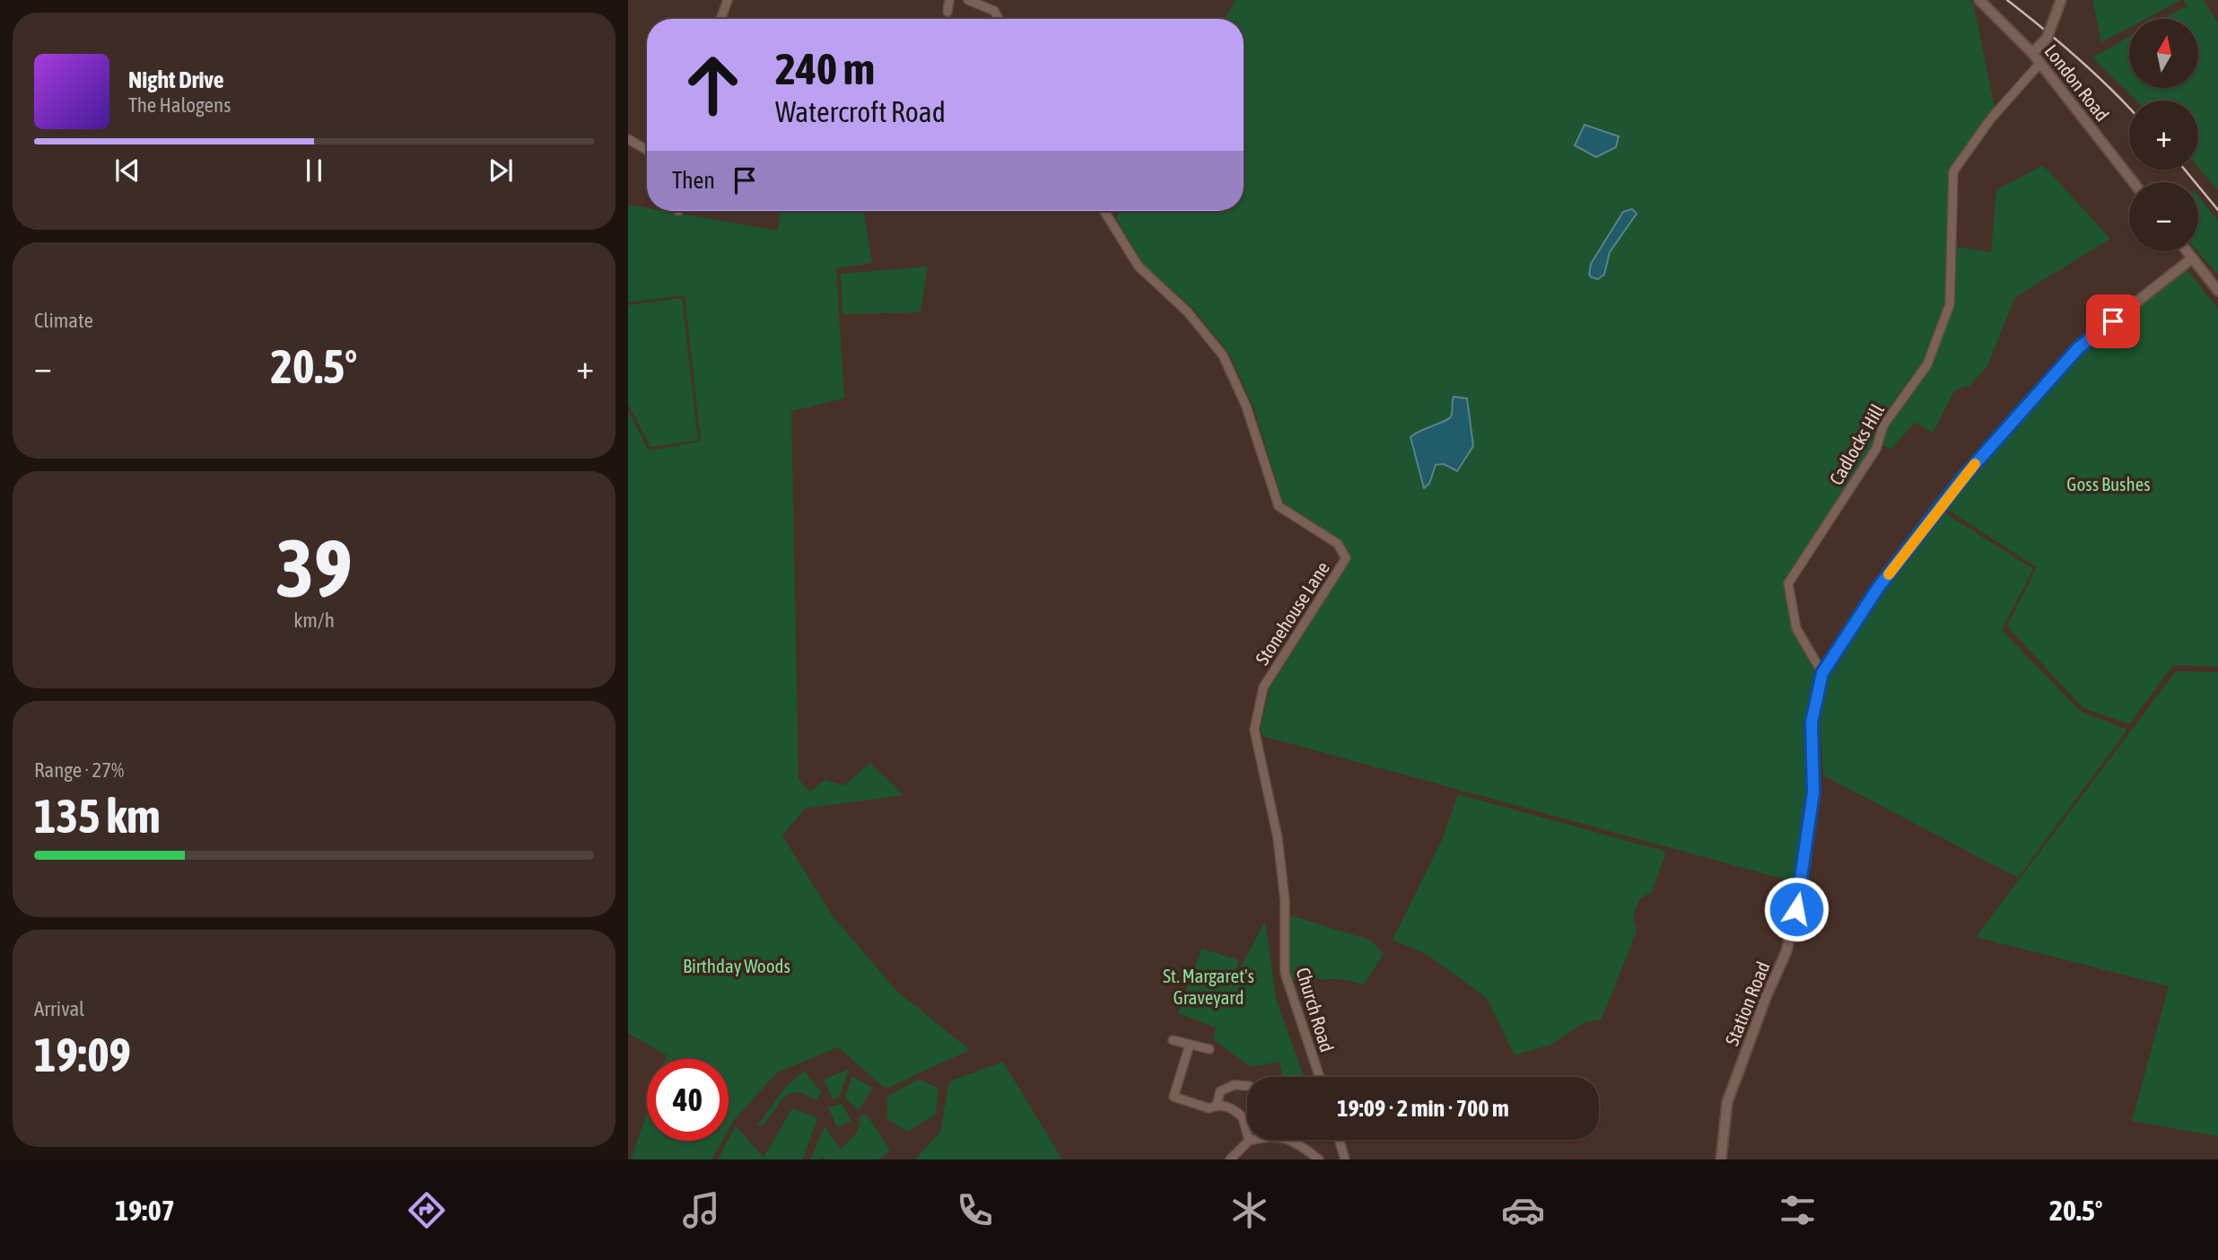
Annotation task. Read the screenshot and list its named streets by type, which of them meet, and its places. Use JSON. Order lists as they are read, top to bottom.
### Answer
{
  "streets": {
    "street": [
      "London Road",
      "Cadlocks Hill",
      "Stonehouse Lane",
      "Station Road",
      "Church Road"
    ]
  },
  "crossings": [
    ["London Road", "Cadlocks Hill"],
    ["Cadlocks Hill", "Station Road"],
    ["Stonehouse Lane", "Church Road"]
  ],
  "parks": ["Goss Bushes", "Birthday Woods", "St. Margaret's Graveyard"],
  "north": "top",
  "page": {
    "map_buttons": ["+", "−"],
    "turn": ["240 m", "Watercroft Road"],
    "song": ["Night Drive", "The Halogens"],
    "then": "Then",
    "tile": [
      "Climate",
      ["39", "km/h"],
      ["Range · 27%", "135 km"],
      ["Arrival", "19:09"]
    ],
    "heat": ["−", "20.5°", "+"],
    "limit": "40",
    "trip": "19:09 · 2 min · 700 m",
    "tabs": ["19:07", "20.5°"]
  }
}
